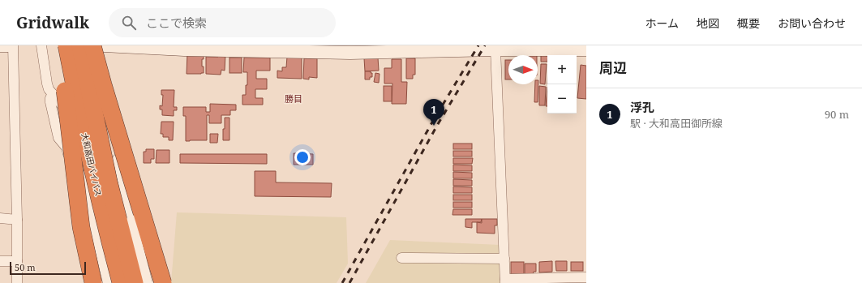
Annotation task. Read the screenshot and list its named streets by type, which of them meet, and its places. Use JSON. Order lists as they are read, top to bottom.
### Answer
{
  "streets": {
    "highway": ["大和高田バイパス"]
  },
  "districts": ["勝目"],
  "scale_bar": "50 m",
  "north": "right",
  "page": {
    "header": "Gridwalk",
    "search": "ここで検索",
    "nav": [
      "ホーム",
      "地図",
      "概要",
      "お問い合わせ"
    ],
    "heading": "周辺",
    "map_buttons": ["+", "−"],
    "list": [
      {
        "mark": "1",
        "name": "浮孔",
        "note": "駅 · 大和高田御所線",
        "value": "90 m"
      }
    ],
    "pins": "1",
    "scale": "50 m"
  }
}
